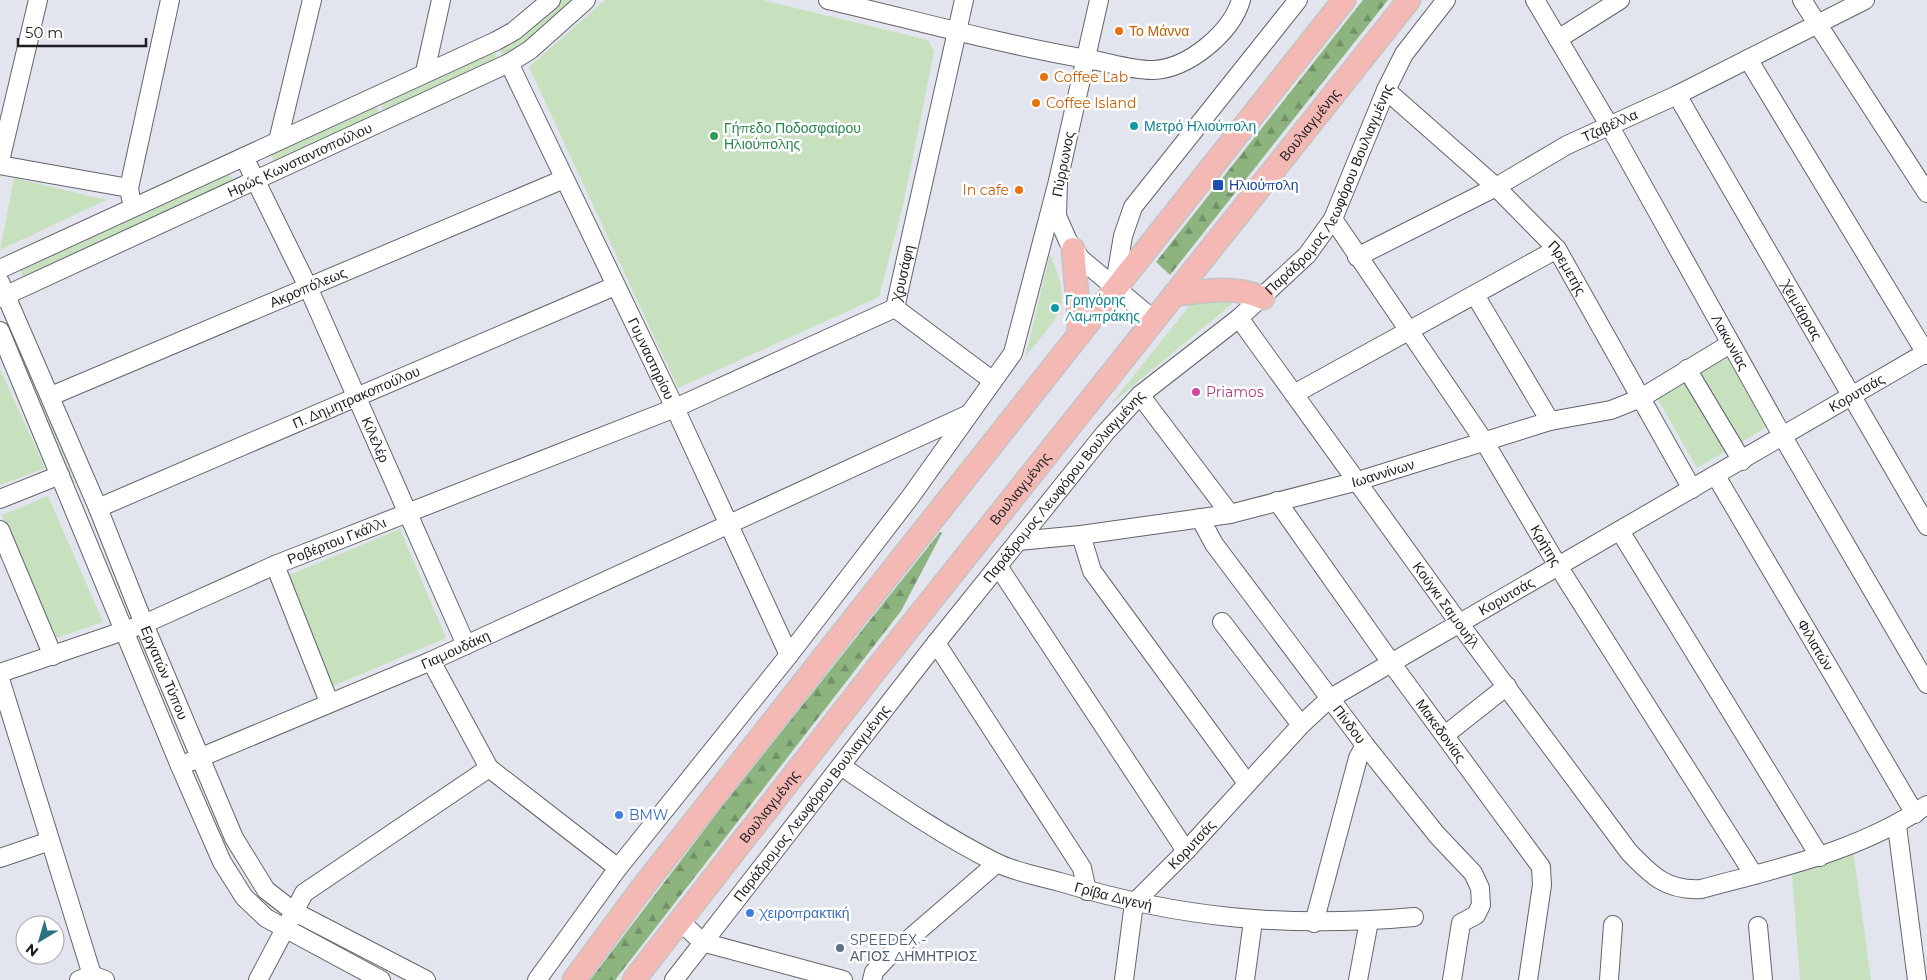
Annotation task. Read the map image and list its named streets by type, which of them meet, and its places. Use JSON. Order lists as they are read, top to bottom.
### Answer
{
  "streets": {
    "main road": ["Βουλιαγμένης"],
    "street": [
      "Τζαβέλλα",
      "Ηρώς Κωνσταντοπούλου",
      "Πύρρωνος",
      "Παράδρομος Λεωφόρου Βουλιαγμένης",
      "Πρεμετής",
      "Χρυσάφη",
      "Ακροπόλεως",
      "Χειμάρρας",
      "Λακωνίας",
      "Γυμναστηρίου",
      "Κορυτσάς",
      "Π. Δημητρακοπούλου",
      "Κιλελέρ",
      "Ιωαννίνων",
      "Ροβέρτου Γκάλλι",
      "Κρήτης",
      "Κούγκι Σαμουήλ",
      "Φιλιατών",
      "Γιαμουδάκη",
      "Εργατών Τύπου",
      "Πίνδου",
      "Μακεδονίας",
      "Γρίβα Διγενή"
    ]
  },
  "crossings": [
    ["Βουλιαγμένης", "Πύρρωνος"],
    ["Τζαβέλλα", "Πρεμετής"],
    ["Τζαβέλλα", "Χειμάρρας"],
    ["Τζαβέλλα", "Λακωνίας"],
    ["Τζαβέλλα", "Κρήτης"],
    ["Ηρώς Κωνσταντοπούλου", "Γυμναστηρίου"],
    ["Ηρώς Κωνσταντοπούλου", "Κιλελέρ"],
    ["Ηρώς Κωνσταντοπούλου", "Εργατών Τύπου"],
    ["Παράδρομος Λεωφόρου Βουλιαγμένης", "Πρεμετής"],
    ["Παράδρομος Λεωφόρου Βουλιαγμένης", "Ιωαννίνων"],
    ["Παράδρομος Λεωφόρου Βουλιαγμένης", "Κρήτης"],
    ["Παράδρομος Λεωφόρου Βουλιαγμένης", "Κούγκι Σαμουήλ"],
    ["Παράδρομος Λεωφόρου Βουλιαγμένης", "Γρίβα Διγενή"],
    ["Πρεμετής", "Κορυτσάς"],
    ["Πρεμετής", "Ιωαννίνων"],
    ["Χρυσάφη", "Γυμναστηρίου"],
    ["Χρυσάφη", "Ροβέρτου Γκάλλι"],
    ["Ακροπόλεως", "Γυμναστηρίου"],
    ["Ακροπόλεως", "Κιλελέρ"],
    ["Ακροπόλεως", "Εργατών Τύπου"],
    ["Χειμάρρας", "Κορυτσάς"],
    ["Λακωνίας", "Κορυτσάς"],
    ["Λακωνίας", "Ιωαννίνων"],
    ["Γυμναστηρίου", "Π. Δημητρακοπούλου"],
    ["Γυμναστηρίου", "Ροβέρτου Γκάλλι"],
    ["Γυμναστηρίου", "Γιαμουδάκη"],
    ["Κορυτσάς", "Κρήτης"],
    ["Κορυτσάς", "Κούγκι Σαμουήλ"],
    ["Κορυτσάς", "Φιλιατών"],
    ["Κορυτσάς", "Πίνδου"],
    ["Κορυτσάς", "Μακεδονίας"],
    ["Κορυτσάς", "Γρίβα Διγενή"],
    ["Π. Δημητρακοπούλου", "Κιλελέρ"],
    ["Π. Δημητρακοπούλου", "Εργατών Τύπου"],
    ["Κιλελέρ", "Ροβέρτου Γκάλλι"],
    ["Κιλελέρ", "Γιαμουδάκη"],
    ["Ιωαννίνων", "Κρήτης"],
    ["Ιωαννίνων", "Κούγκι Σαμουήλ"],
    ["Ιωαννίνων", "Πίνδου"],
    ["Ιωαννίνων", "Μακεδονίας"],
    ["Ροβέρτου Γκάλλι", "Εργατών Τύπου"],
    ["Κρήτης", "Κούγκι Σαμουήλ"],
    ["Γιαμουδάκη", "Εργατών Τύπου"]
  ],
  "places": {
    "other": [
      "Το Μάννα",
      "Coffee Lab",
      "Coffee Island",
      "Μετρό Ηλιούπολη",
      "Γήπεδο Ποδοσφαίρου Ηλιούπολης",
      "In cafe",
      "Γρηγόρης Λαμπράκης",
      "Priamos",
      "BMW",
      "Χειροπρακτική",
      "SPEEDEX - ΑΓΙΟΣ ΔΗΜΗΤΡΙΟΣ"
    ],
    "transit": ["Ηλιούπολη"]
  },
  "scale_bar": "50 m",
  "north": "bottom left"
}
